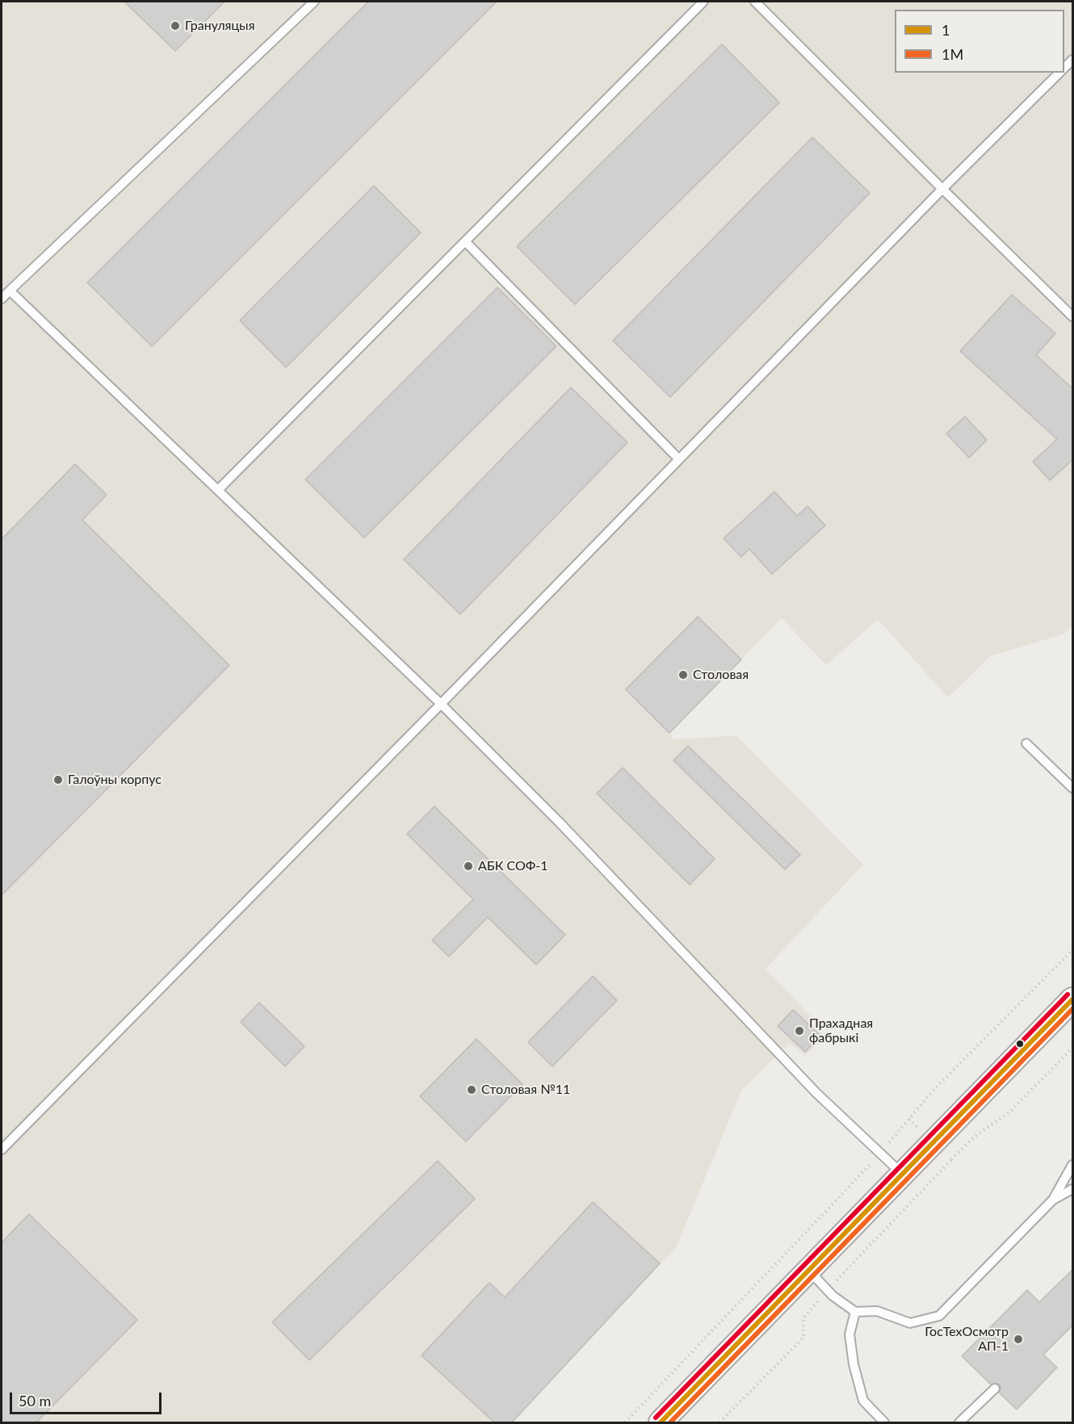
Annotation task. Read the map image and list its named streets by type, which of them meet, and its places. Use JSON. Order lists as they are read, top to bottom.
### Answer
{
  "places": [
    "Грануляцыя",
    "Столовая",
    "Галоўны корпус",
    "АБК СОФ-1",
    "Прахадная фабрыкі",
    "Столовая №11",
    "ГосТехОсмотр АП-1"
  ],
  "lines": ["transit line 1", "transit line 1М"],
  "legend": ["1", "1М"],
  "scale_bar": "50 m"
}
